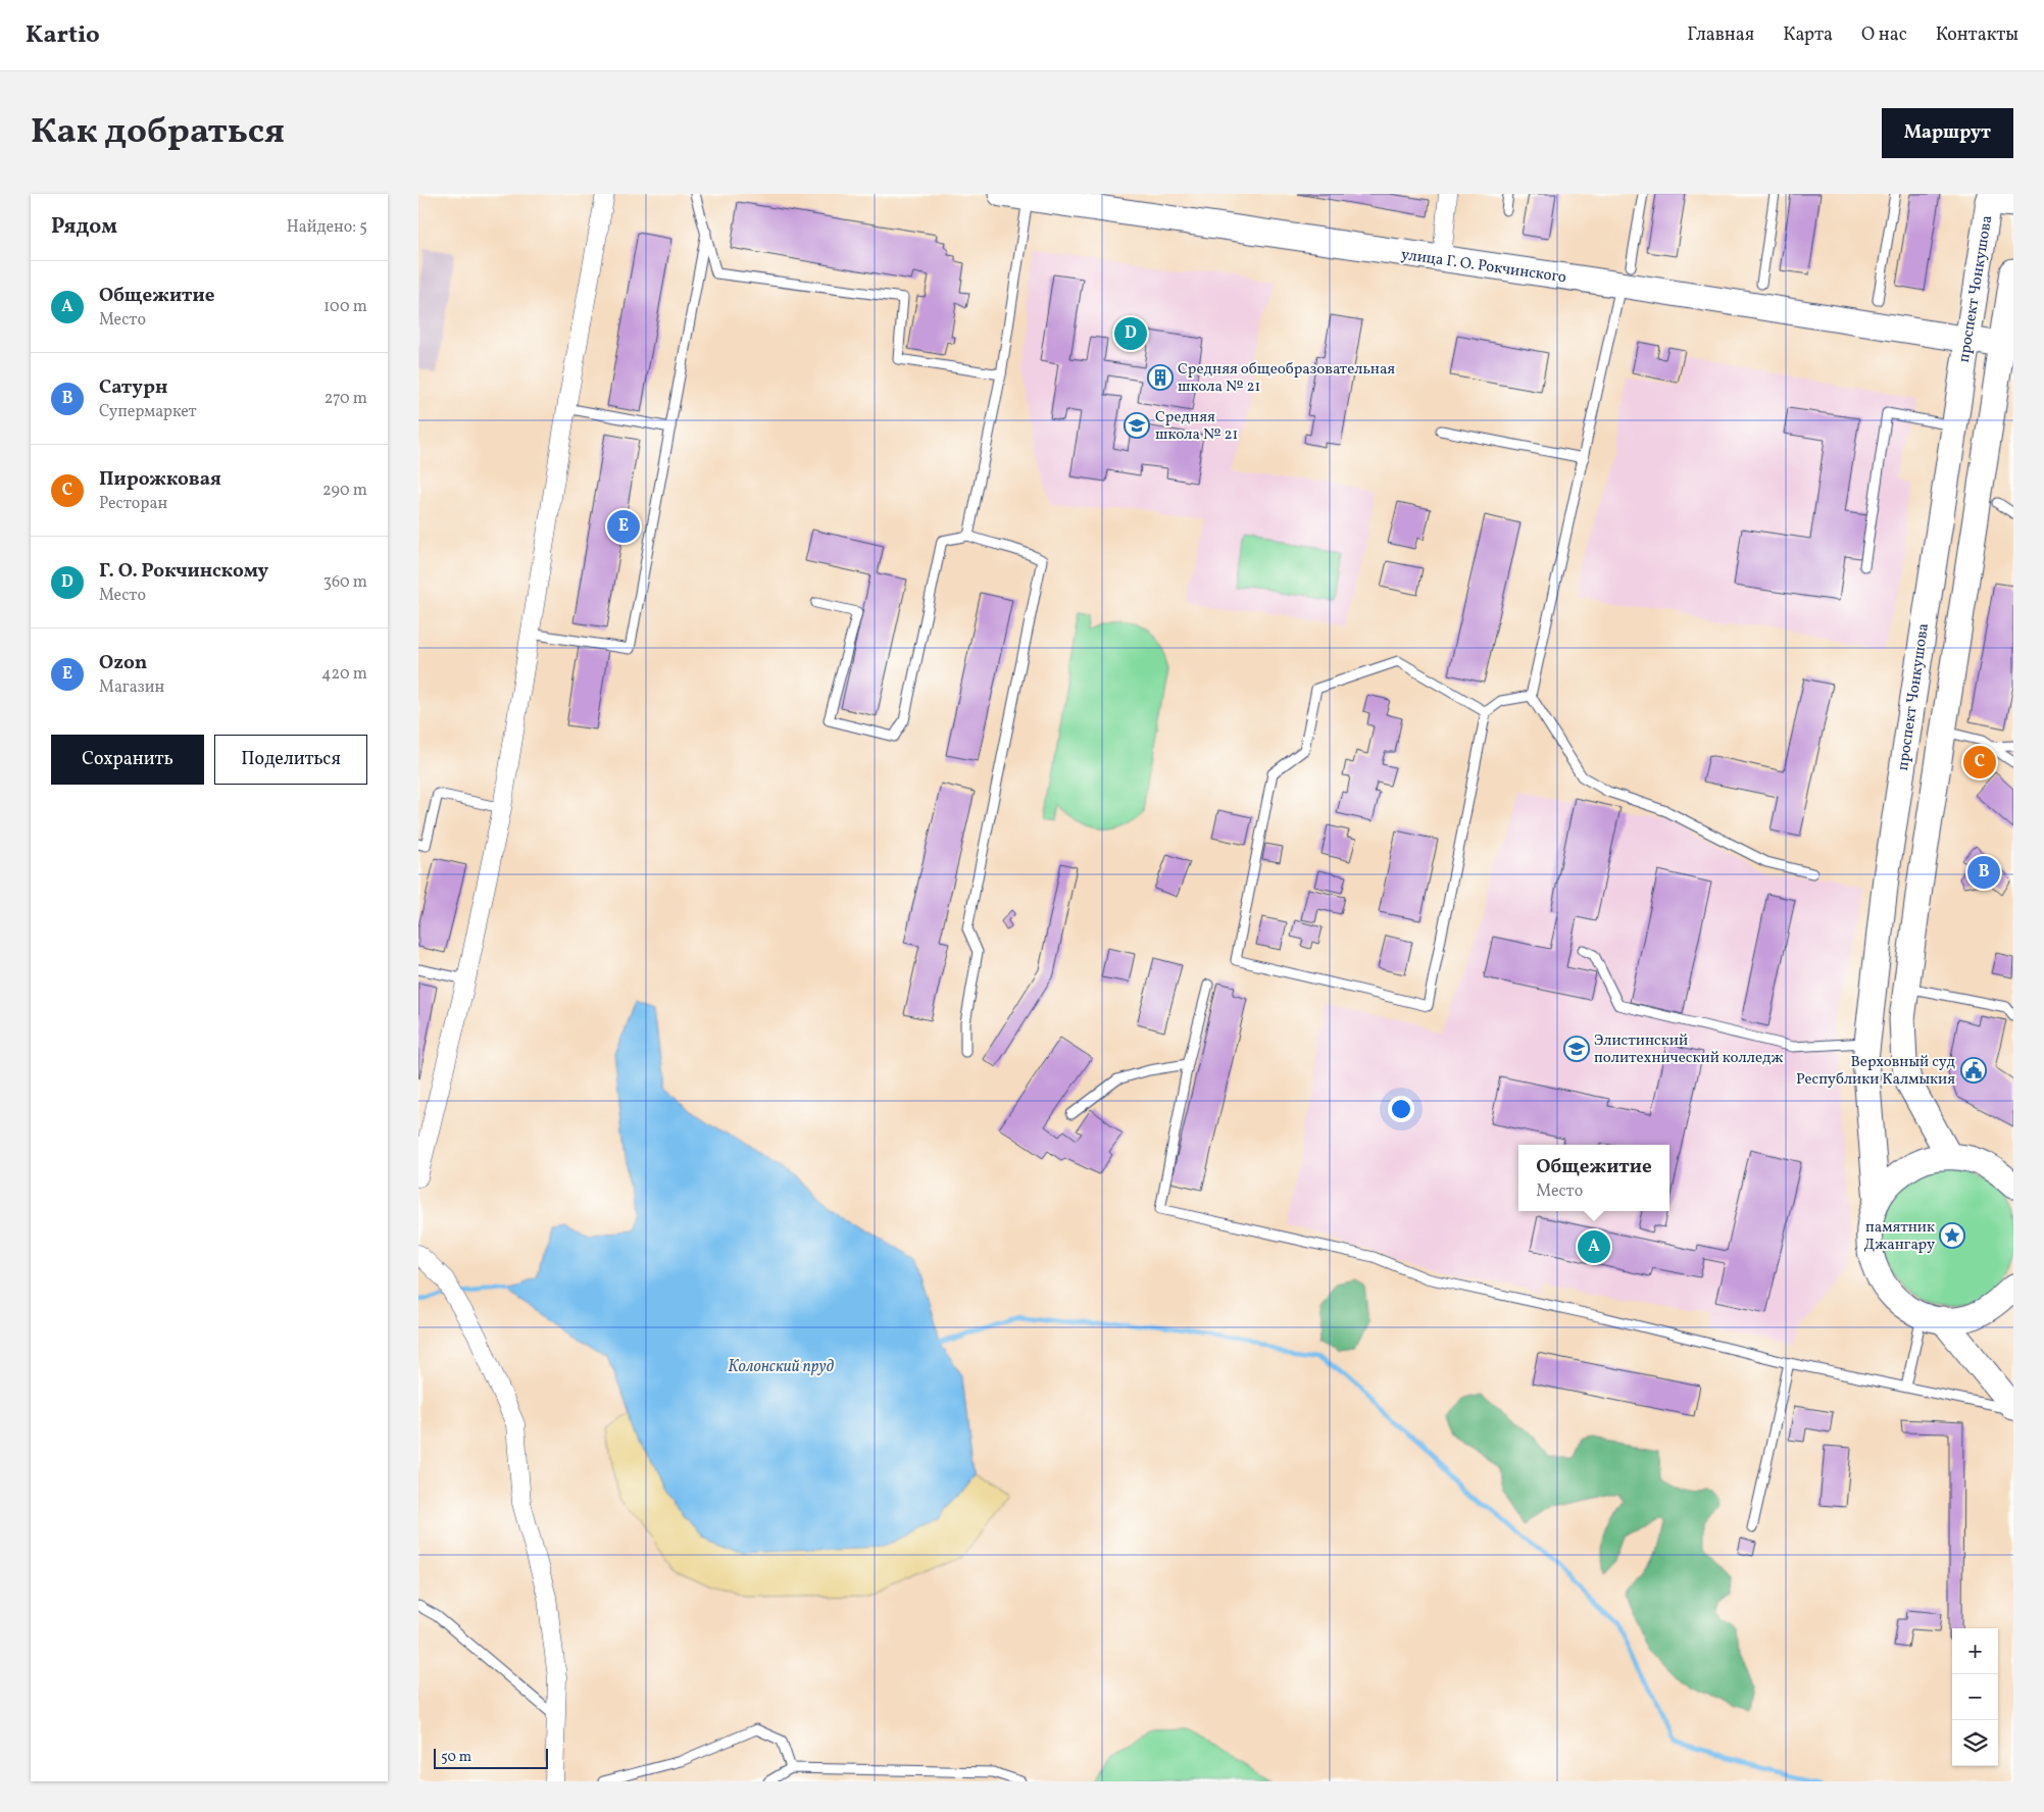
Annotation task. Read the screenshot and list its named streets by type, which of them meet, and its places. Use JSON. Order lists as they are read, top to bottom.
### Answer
{
  "streets": {
    "main road": ["улица Г. О. Рокчинского", "проспект Чонкушова"]
  },
  "crossings": [
    ["улица Г. О. Рокчинского", "проспект Чонкушова"]
  ],
  "water": ["Колонский пруд"],
  "places": {
    "building": ["Средняя общеобразовательная школа № 21"],
    "school or university": ["Средняя школа № 21", "Элистинский политехнический колледж"],
    "public building": ["Верховный суд Республики Калмыкия"],
    "place": ["памятник Джангару"]
  },
  "scale_bar": "50 m",
  "page": {
    "header": "Kartio",
    "nav": [
      "Главная",
      "Карта",
      "О нас",
      "Контакты"
    ],
    "title": "Как добраться",
    "buttons": [
      "Маршрут",
      ["Сохранить", "Поделиться"]
    ],
    "heading": ["Рядом", "Найдено: 5"],
    "list": [
      {
        "mark": "A",
        "name": "Общежитие",
        "note": "Место",
        "value": "100 m"
      },
      {
        "mark": "B",
        "name": "Сатурн",
        "note": "Супермаркет",
        "value": "270 m"
      },
      {
        "mark": "C",
        "name": "Пирожковая",
        "note": "Ресторан",
        "value": "290 m"
      },
      {
        "mark": "D",
        "name": "Г. О. Рокчинскому",
        "note": "Место",
        "value": "360 m"
      },
      {
        "mark": "E",
        "name": "Ozon",
        "note": "Магазин",
        "value": "420 m"
      }
    ],
    "pins": [
      "D",
      "E",
      "C",
      "B",
      "A"
    ],
    "popup": ["Общежитие", "Место"],
    "map_buttons": ["+", "−"],
    "scale": "50 m"
  }
}
